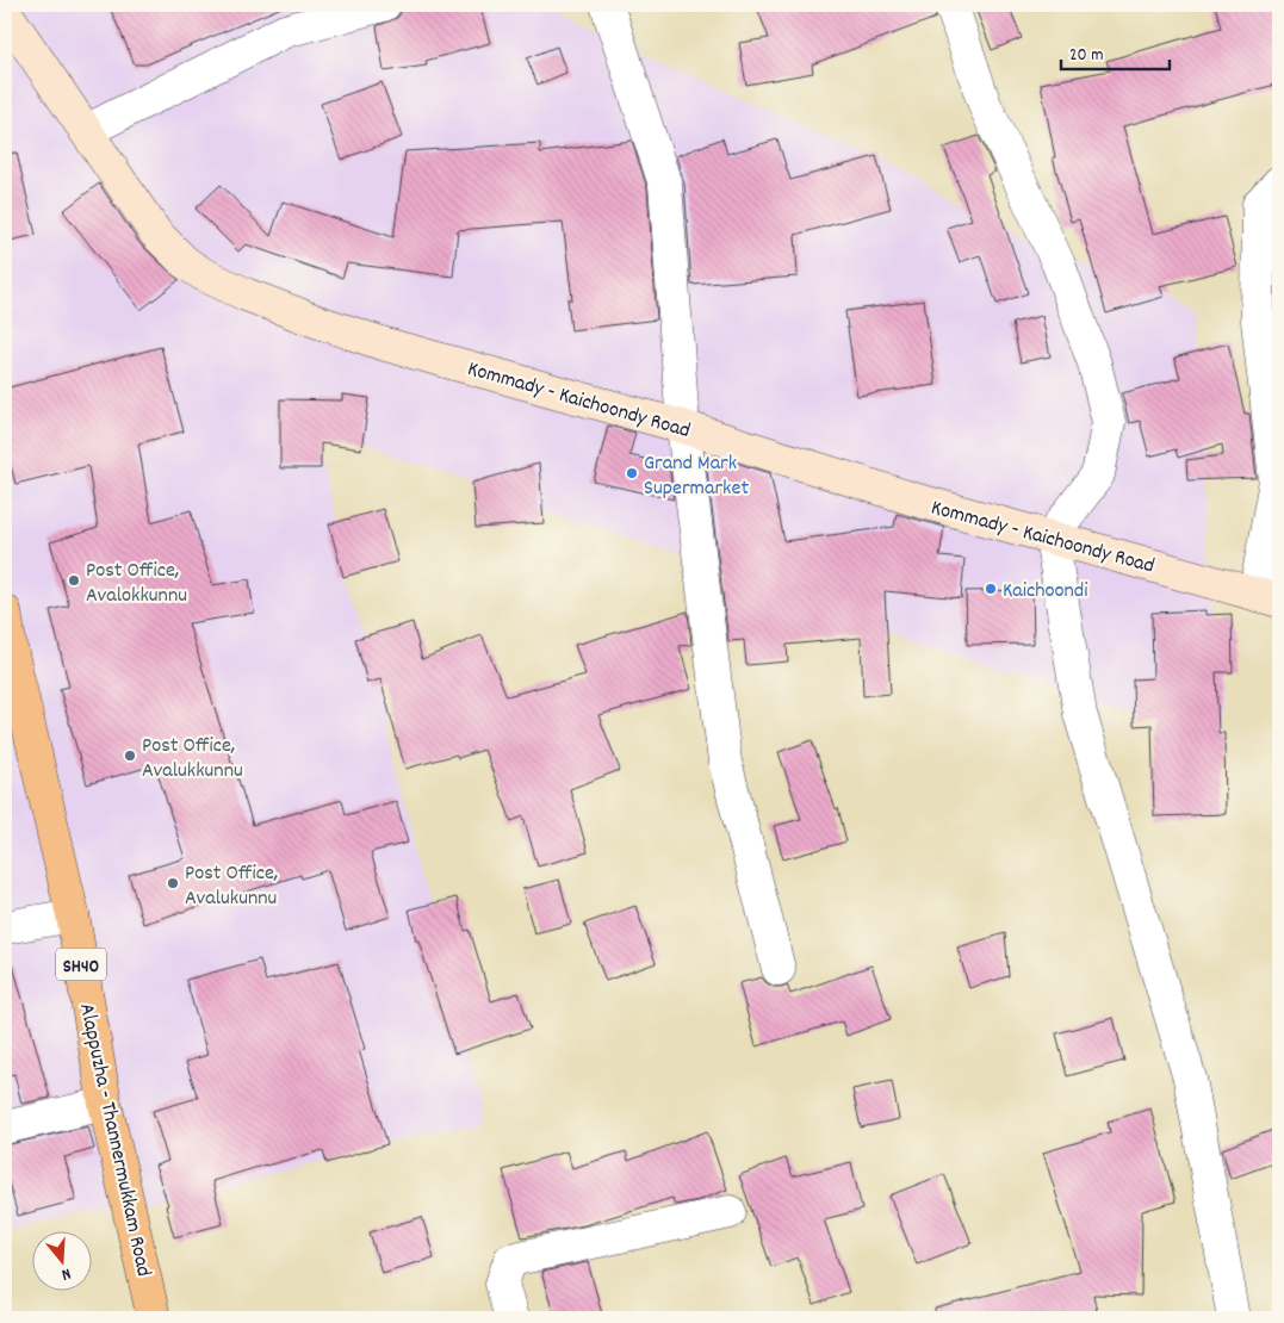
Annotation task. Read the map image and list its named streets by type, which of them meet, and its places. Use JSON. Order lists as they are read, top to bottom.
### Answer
{
  "streets": {
    "main road": ["Kommady - Kaichoondy Road", "SH40", "Alappuzha - Thannermukkam Road"]
  },
  "places": [
    "Grand Mark Supermarket",
    "Post Office, Avalokkunnu",
    "Kaichoondi",
    "Post Office, Avalukkunnu",
    "Post Office, Avalukunnu"
  ],
  "scale_bar": "20 m",
  "north": "bottom"
}
